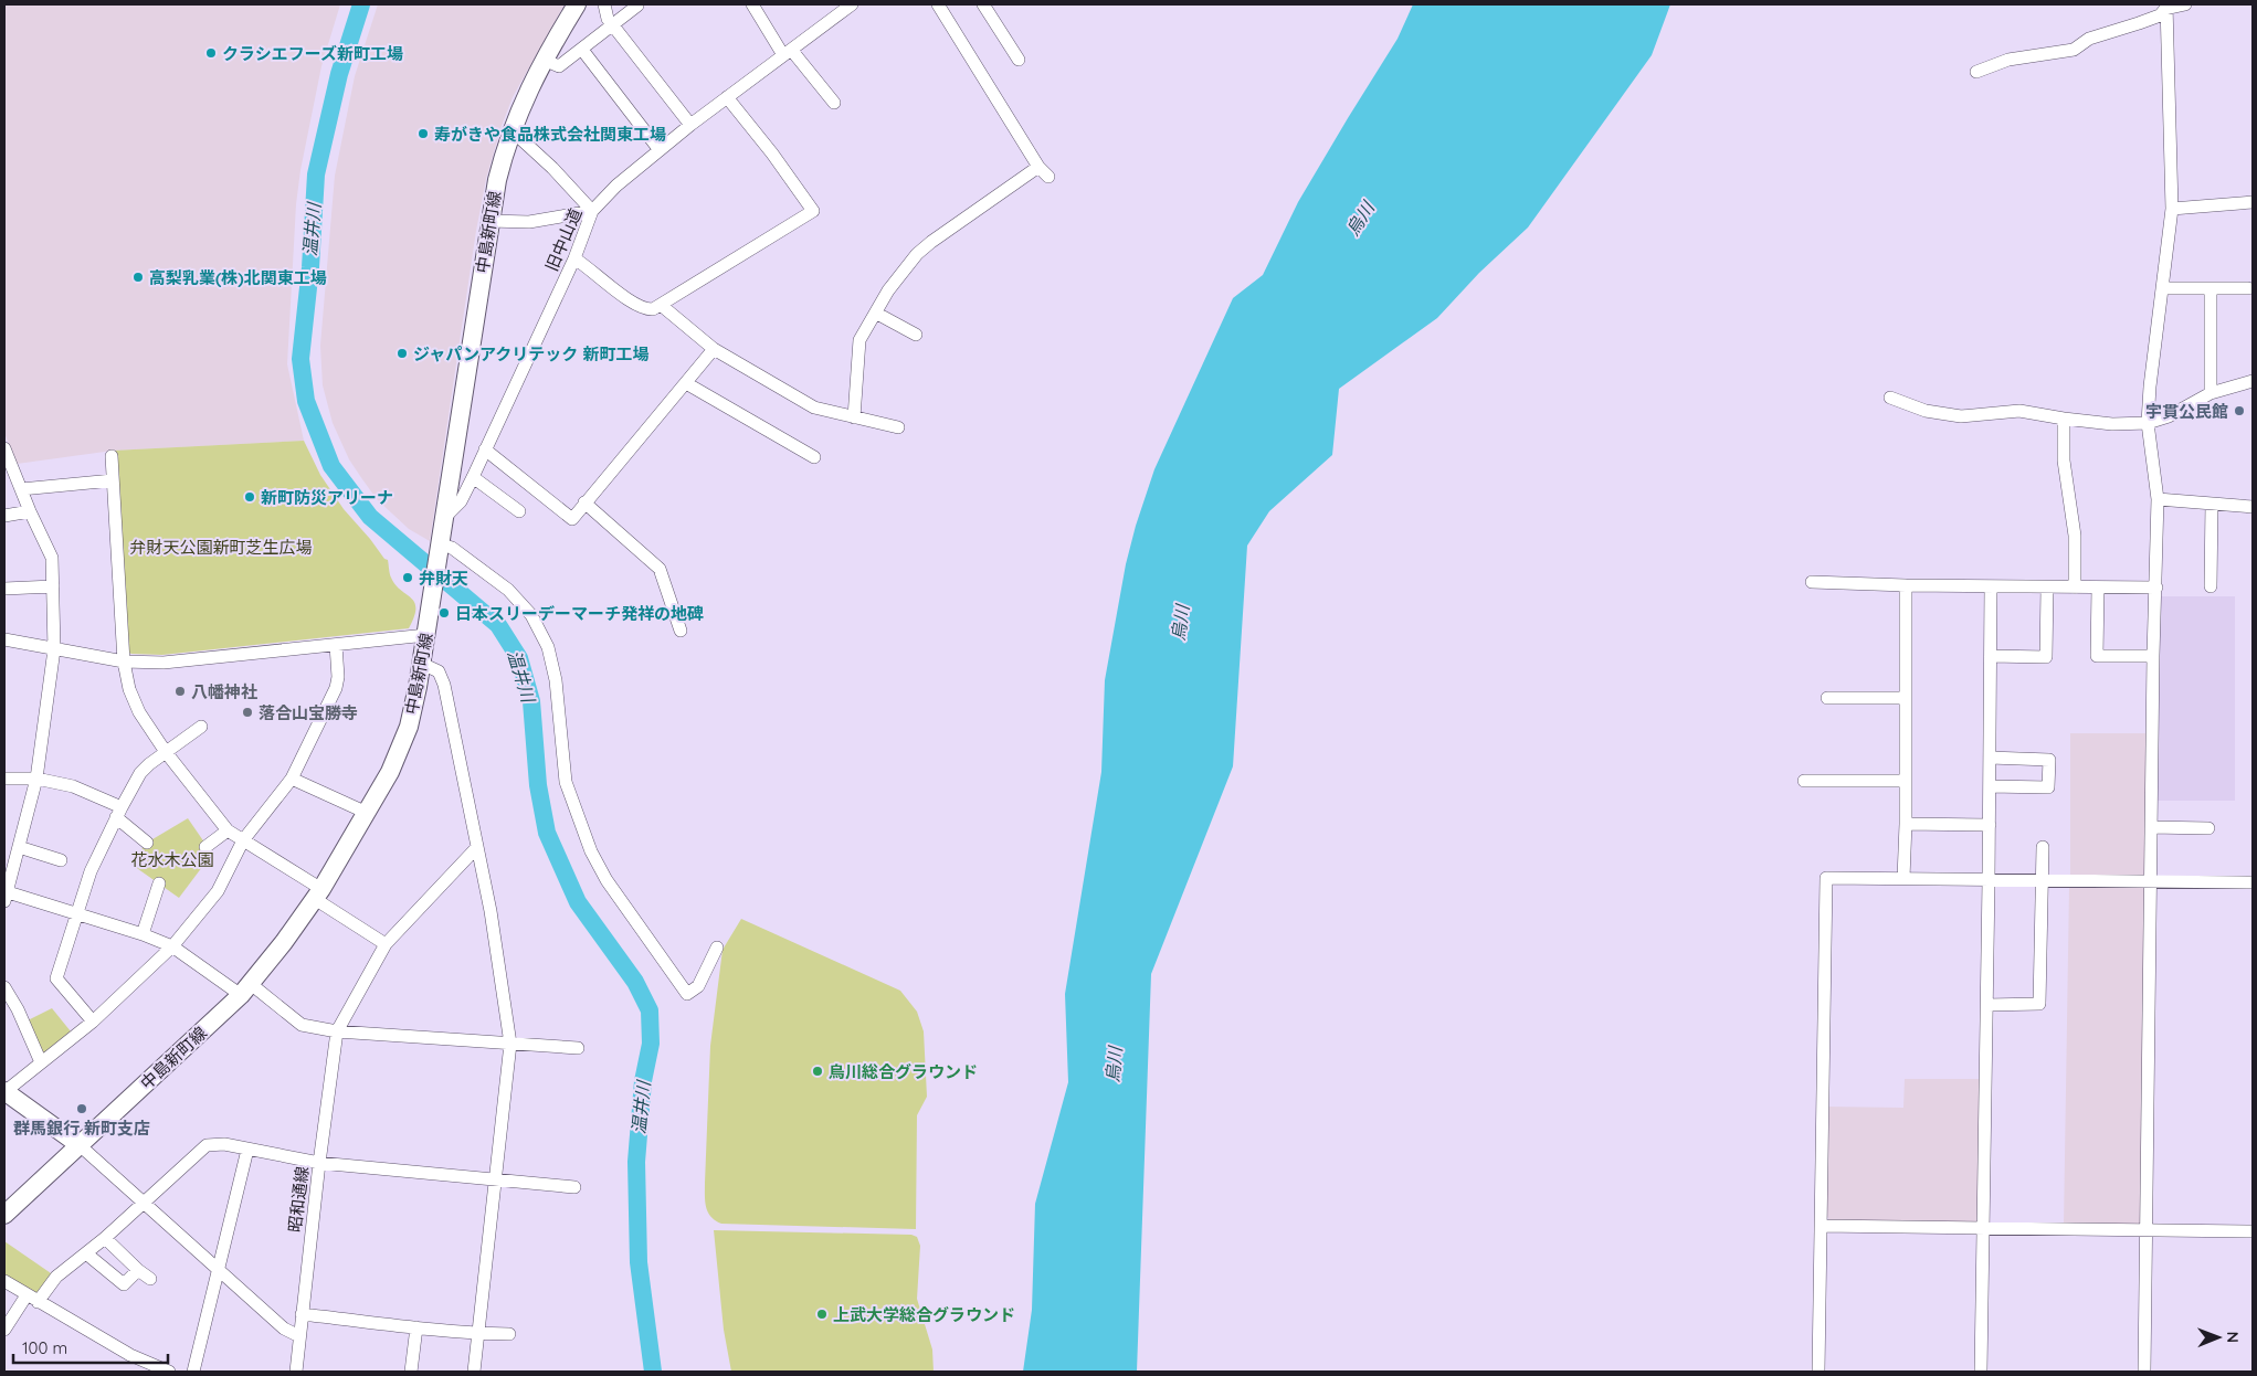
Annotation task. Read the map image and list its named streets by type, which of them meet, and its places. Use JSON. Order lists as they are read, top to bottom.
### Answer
{
  "streets": {
    "main road": ["中島新町線"],
    "street": ["旧中山道", "昭和通線"]
  },
  "crossings": [
    ["中島新町線", "旧中山道"]
  ],
  "water": ["烏川", "温井川"],
  "parks": ["弁財天公園新町芝生広場", "花水木公園"],
  "places": [
    "クラシエフーズ新町工場",
    "寿がきや食品株式会社関東工場",
    "高梨乳業(株)北関東工場",
    "ジャパンアクリテック 新町工場",
    "宇貫公民館",
    "新町防災アリーナ",
    "弁財天",
    "日本スリーデーマーチ発祥の地碑",
    "八幡神社",
    "落合山宝勝寺",
    "烏川総合グラウンド",
    "群馬銀行 新町支店",
    "上武大学総合グラウンド"
  ],
  "scale_bar": "100 m",
  "north": "right"
}
